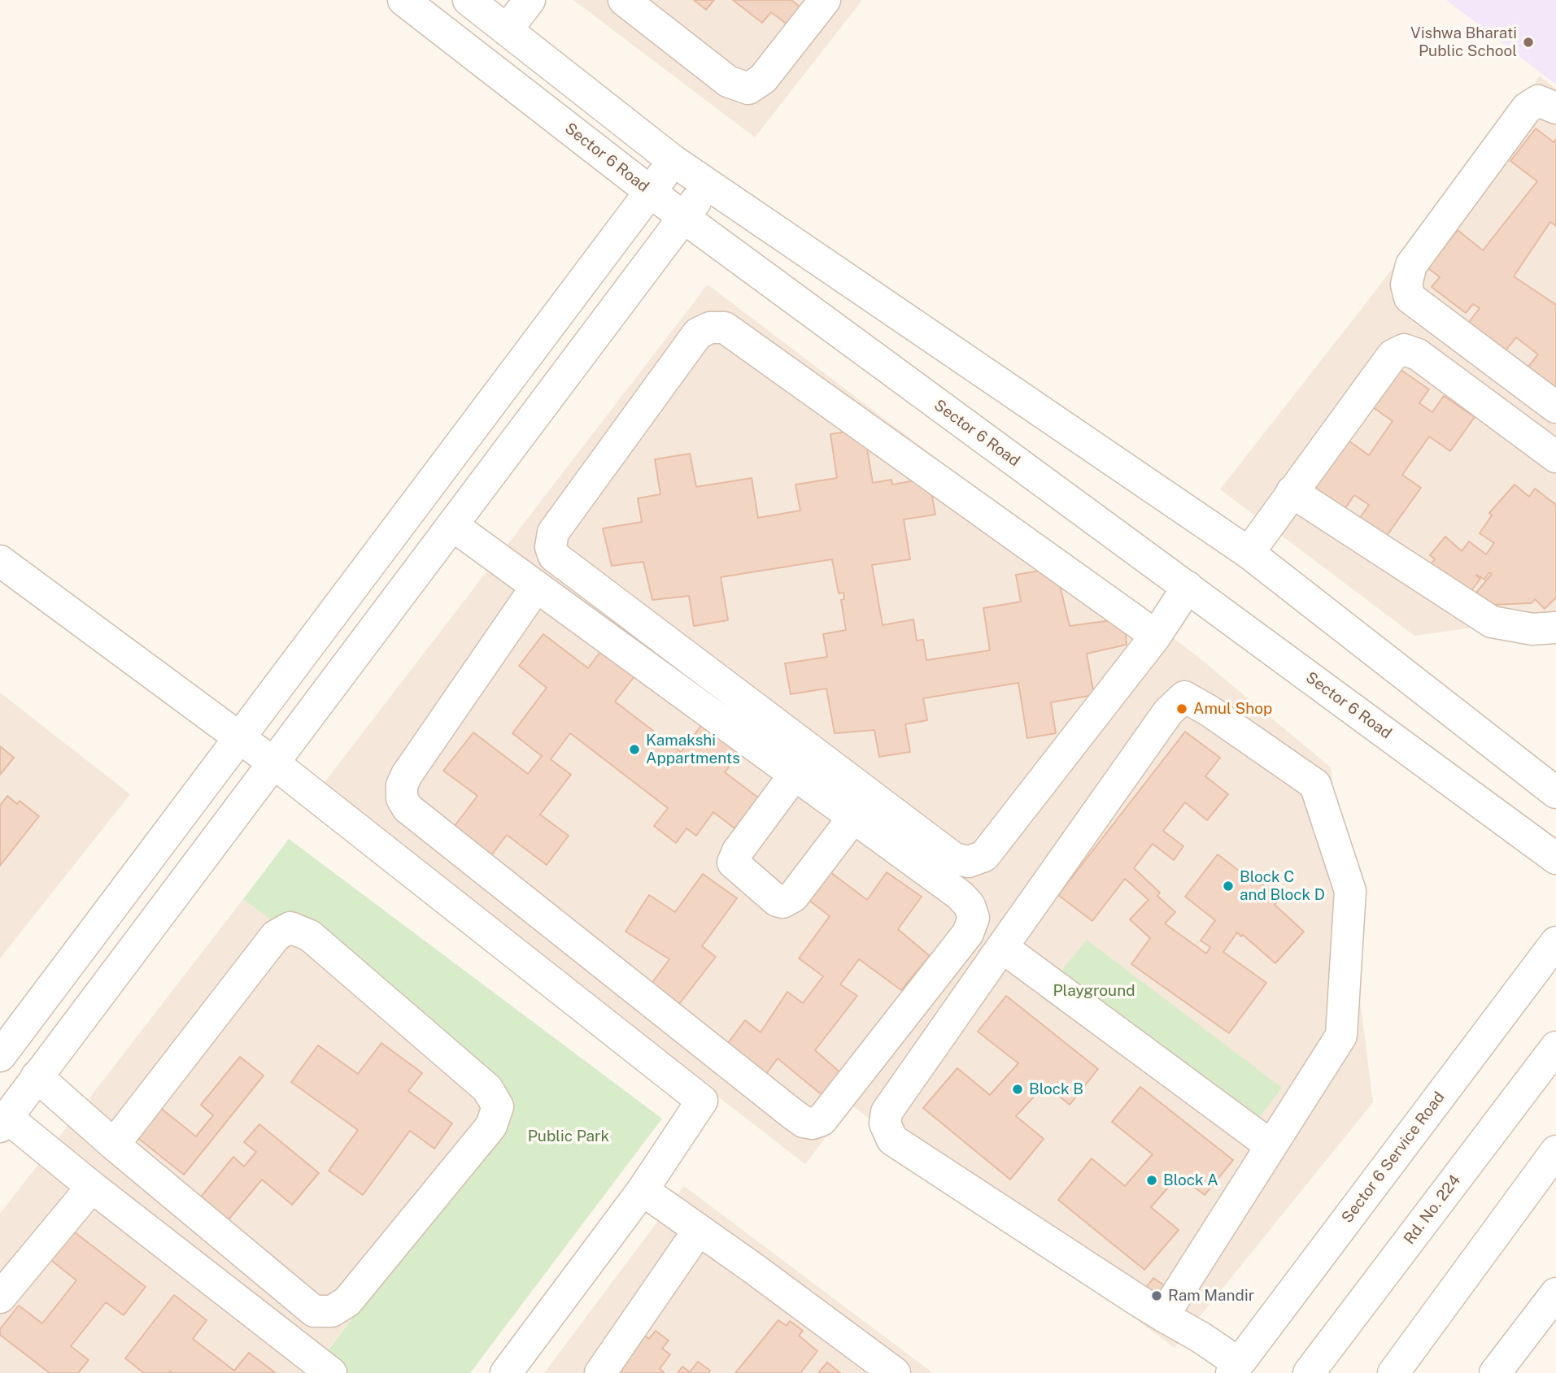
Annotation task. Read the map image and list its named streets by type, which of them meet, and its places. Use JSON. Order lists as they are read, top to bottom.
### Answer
{
  "streets": {
    "street": ["Sector 6 Road", "Sector 6 Service Road", "Rd. No. 224"]
  },
  "parks": ["Playground", "Public Park"],
  "places": [
    "Vishwa Bharati Public School",
    "Amul Shop",
    "Kamakshi Appartments",
    "Block C and Block D",
    "Block B",
    "Block A",
    "Ram Mandir"
  ]
}
